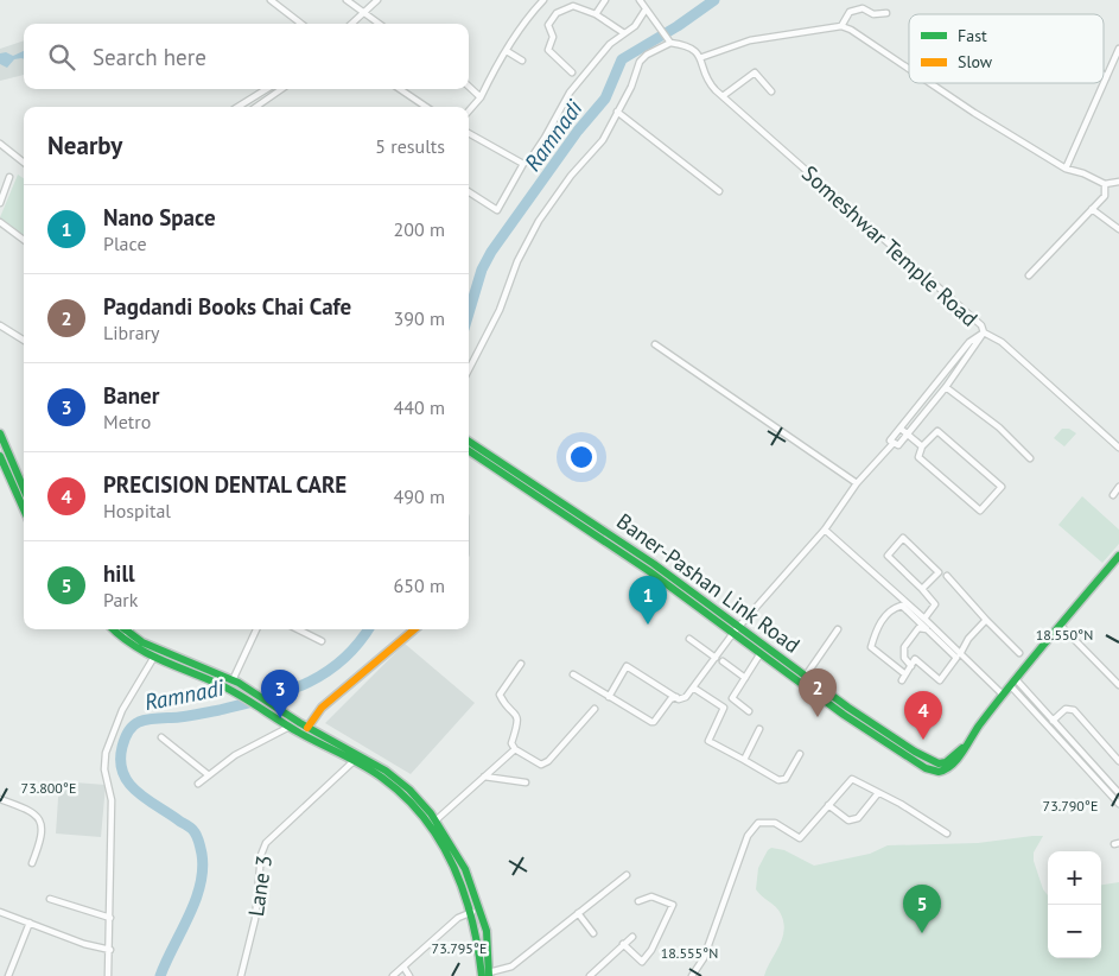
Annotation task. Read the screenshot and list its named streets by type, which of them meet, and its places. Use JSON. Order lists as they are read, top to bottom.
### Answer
{
  "streets": {
    "street": ["Someshwar Temple Road", "Baner-Pashan Link Road", "Lane 3"]
  },
  "water": ["Ramnadi"],
  "legend": ["Fast", "Slow"],
  "page": {
    "search": "Search here",
    "heading": ["Nearby", "5 results"],
    "list": [
      {
        "mark": "1",
        "name": "Nano Space",
        "note": "Place",
        "value": "200 m"
      },
      {
        "mark": "2",
        "name": "Pagdandi Books Chai Cafe",
        "note": "Library",
        "value": "390 m"
      },
      {
        "mark": "3",
        "name": "Baner",
        "note": "Metro",
        "value": "440 m"
      },
      {
        "mark": "4",
        "name": "PRECISION DENTAL CARE",
        "note": "Hospital",
        "value": "490 m"
      },
      {
        "mark": "5",
        "name": "hill",
        "note": "Park",
        "value": "650 m"
      }
    ],
    "pins": [
      "1",
      "2",
      "3",
      "4",
      "5"
    ],
    "map_buttons": ["+", "−"]
  },
  "coordinates": [
    "18.550°N",
    "73.800°E",
    "73.790°E",
    "73.795°E",
    "18.555°N"
  ]
}
